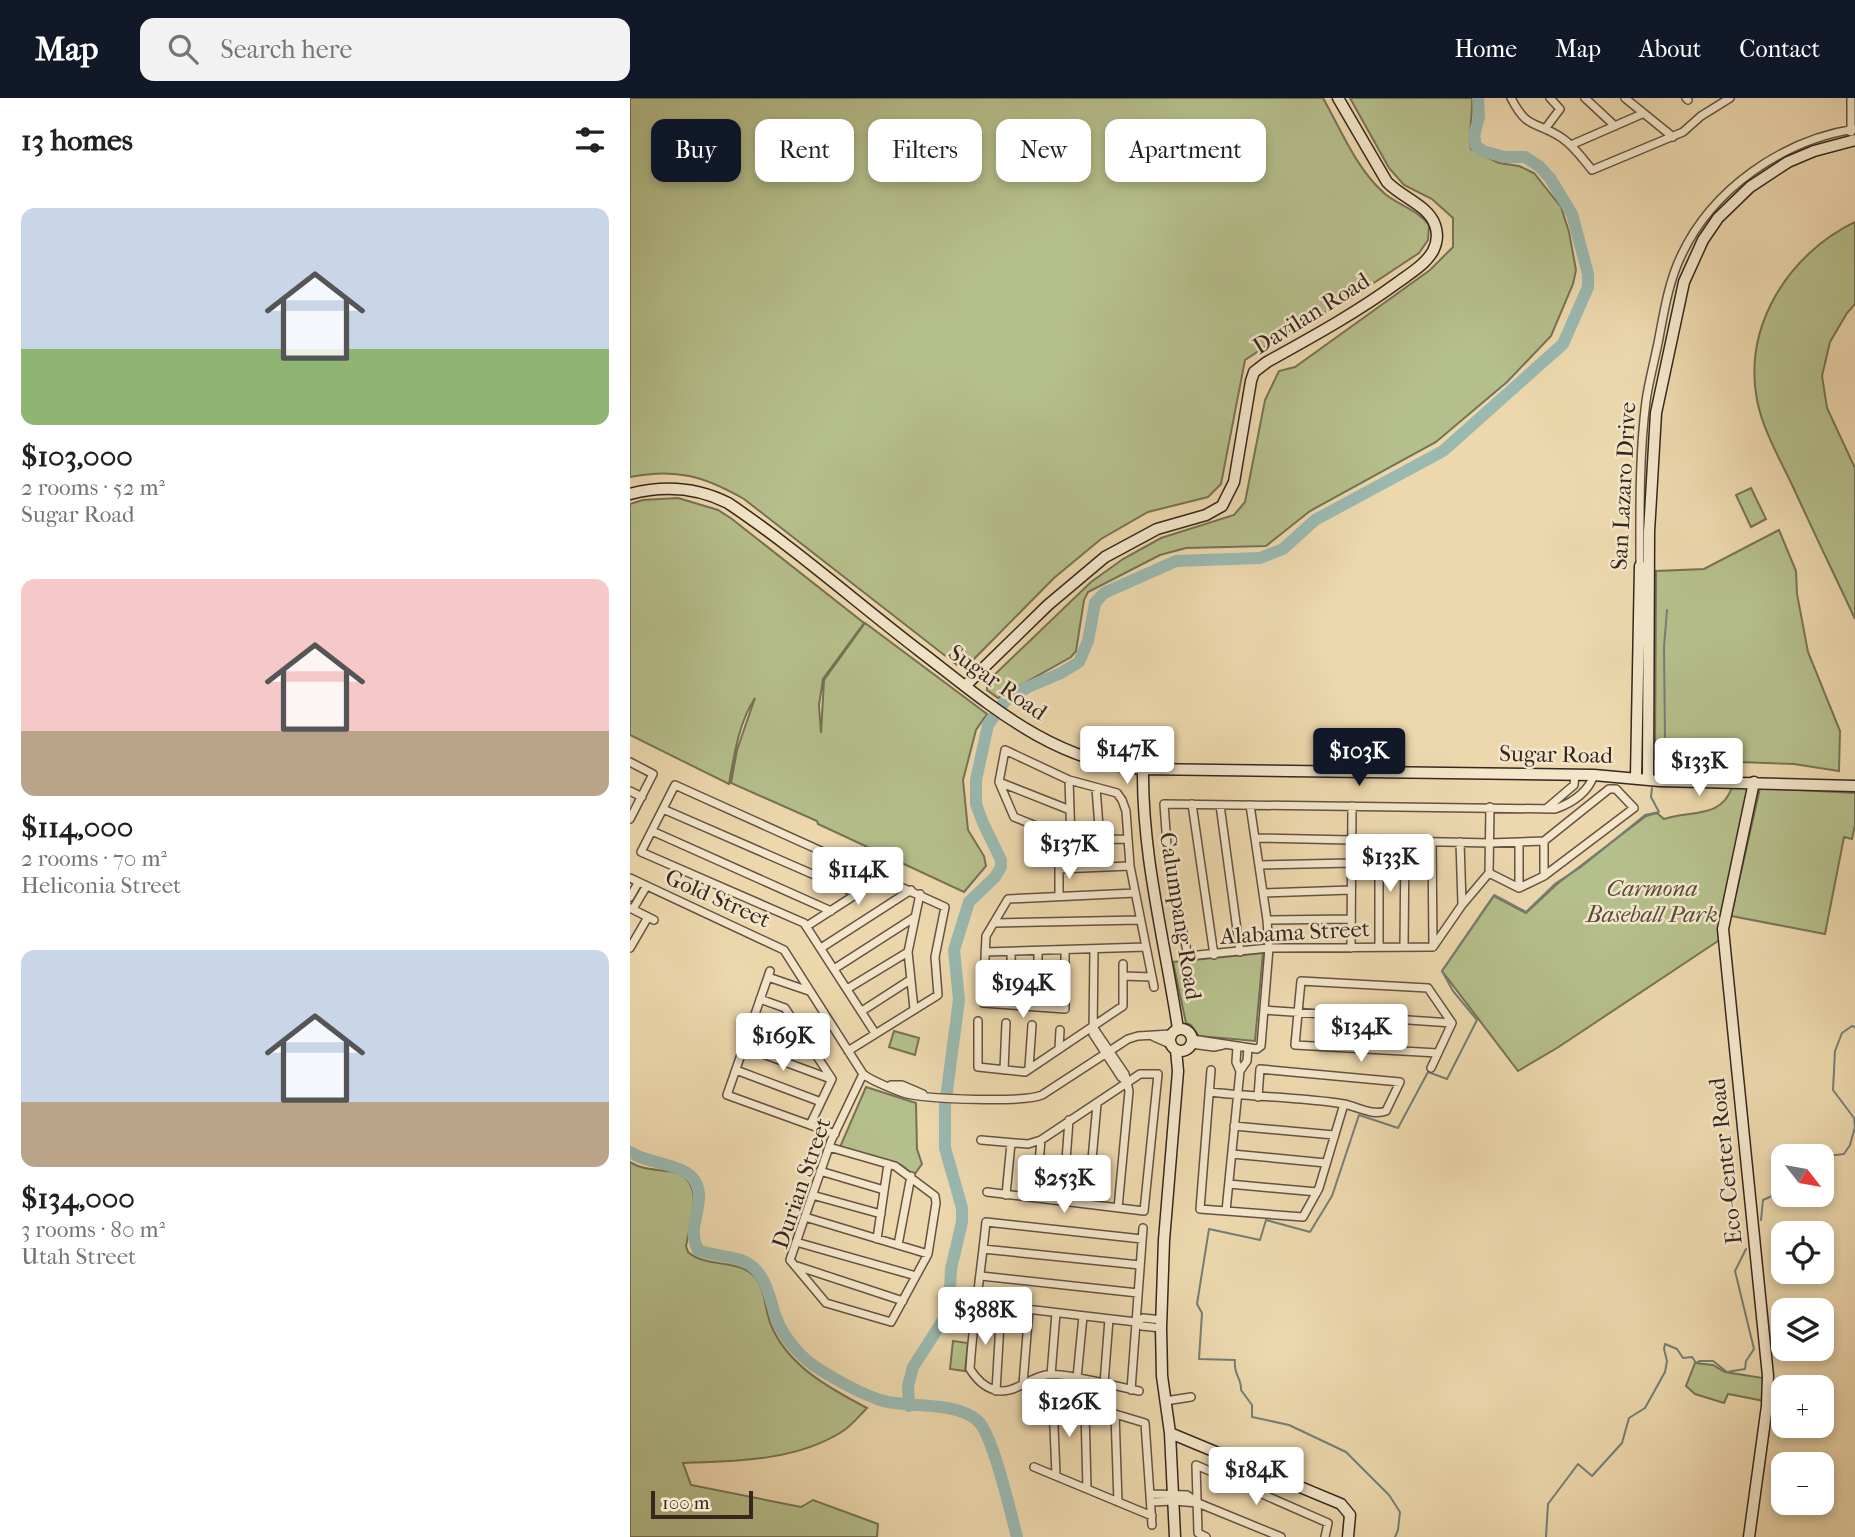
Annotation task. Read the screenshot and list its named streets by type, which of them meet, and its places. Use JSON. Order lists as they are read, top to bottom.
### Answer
{
  "streets": {
    "main road": [
      "Davilan Road",
      "San Lazaro Drive",
      "Sugar Road",
      "Calumpang Road",
      "Eco-Center Road"
    ],
    "street": ["Gold Street", "Alabama Street", "Durian Street"]
  },
  "crossings": [
    ["Davilan Road", "Sugar Road"],
    ["San Lazaro Drive", "Sugar Road"],
    ["Sugar Road", "Calumpang Road"],
    ["Sugar Road", "Eco-Center Road"],
    ["Gold Street", "Durian Street"]
  ],
  "parks": ["Carmona Baseball Park"],
  "scale_bar": "100 m",
  "north": "bottom right",
  "page": {
    "header": "Map",
    "search": "Search here",
    "nav": [
      "Home",
      "Map",
      "About",
      "Contact"
    ],
    "heading": "13 homes",
    "chip": [
      "Buy",
      "Rent",
      "Filters",
      "New",
      "Apartment"
    ],
    "list": [
      {
        "name": "$103,000",
        "note": "2 rooms · 52 m² · Sugar Road"
      },
      {
        "name": "$114,000",
        "note": "2 rooms · 70 m² · Heliconia Street"
      },
      {
        "name": "$134,000",
        "note": "3 rooms · 80 m² · Utah Street"
      }
    ],
    "price": [
      "$147K",
      "$103K",
      "$133K",
      "$137K",
      "$133K",
      "$114K",
      "$194K",
      "$134K",
      "$169K",
      "$253K",
      "$388K",
      "$126K",
      "$184K"
    ],
    "map_buttons": ["+", "−"],
    "scale": "100 m"
  }
}
